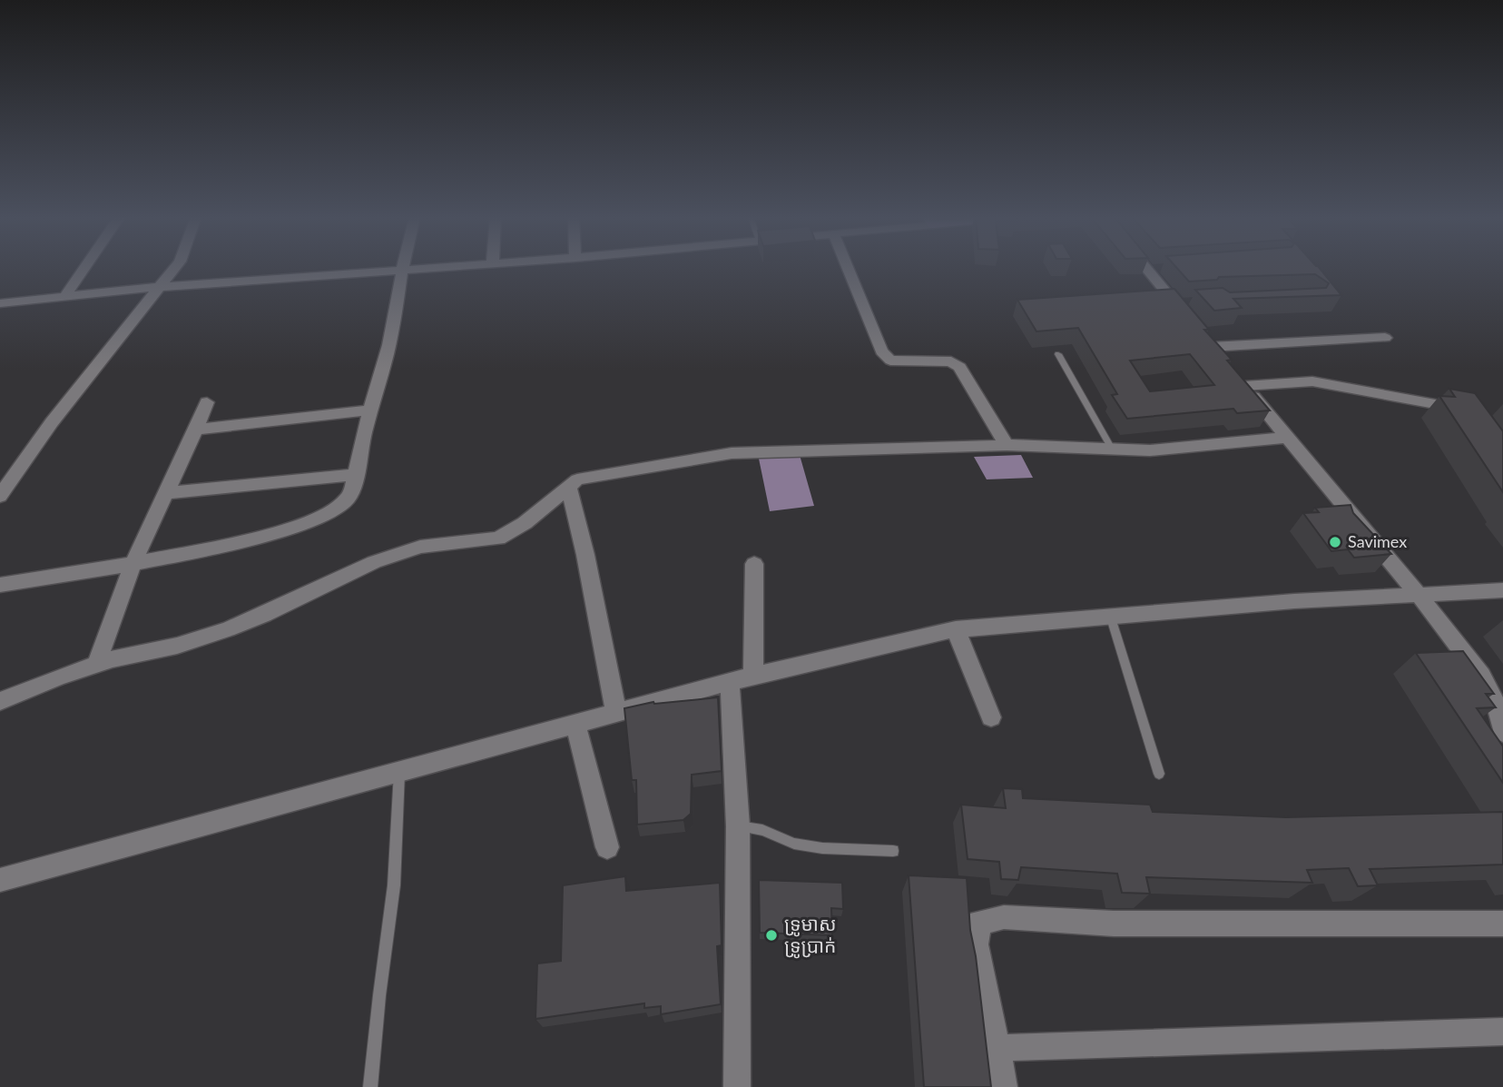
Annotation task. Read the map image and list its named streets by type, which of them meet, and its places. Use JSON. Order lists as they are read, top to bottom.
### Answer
{
  "places": ["Savimex", "ទ្រូមាស ទ្រូប្រាក់"]
}
